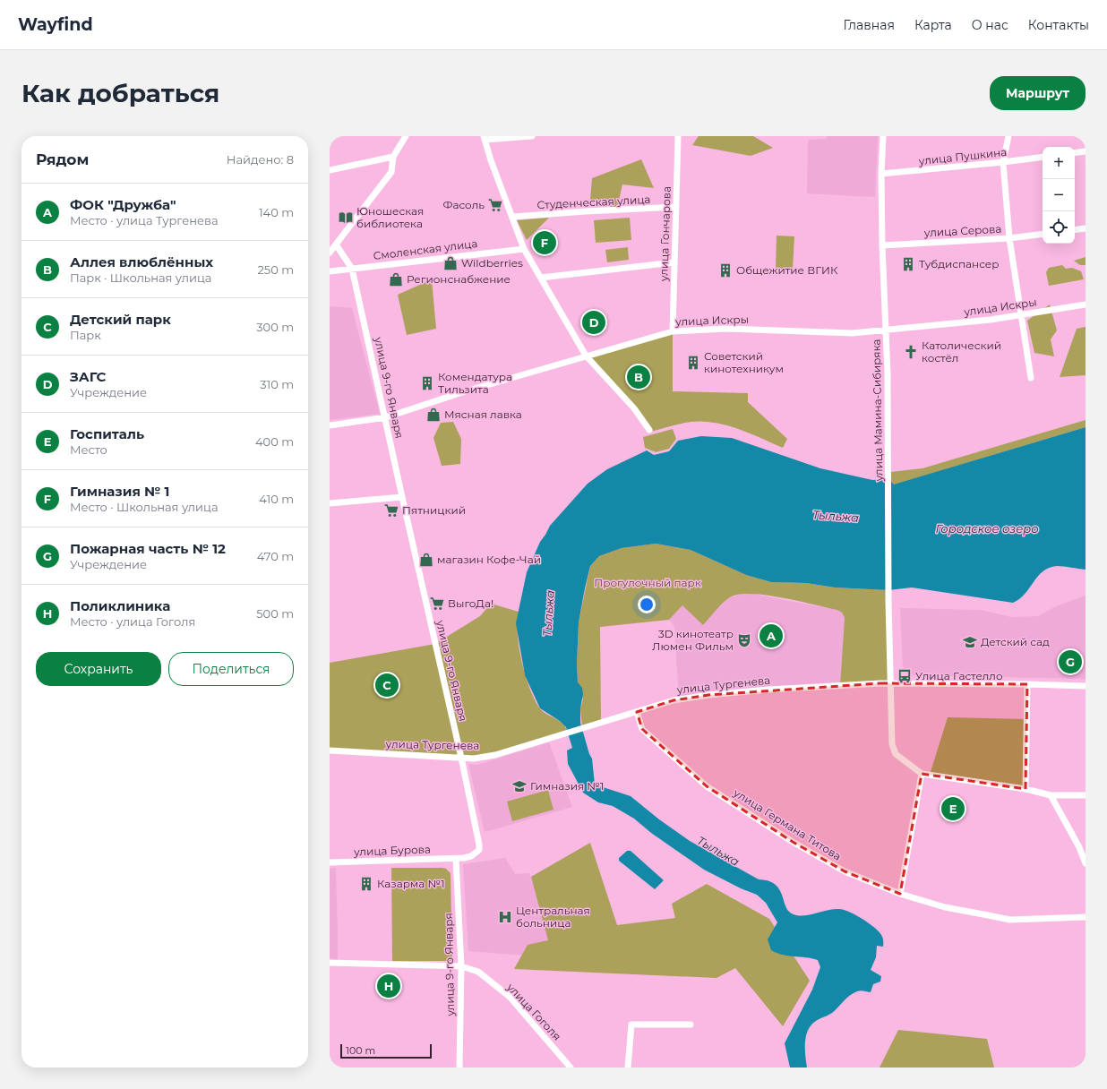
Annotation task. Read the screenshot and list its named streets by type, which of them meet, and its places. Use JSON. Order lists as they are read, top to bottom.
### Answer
{
  "streets": {
    "street": [
      "улица Пушкина",
      "Студенческая улица",
      "улица Серова",
      "улица Гончарова",
      "Смоленская улица",
      "улица Искры",
      "улица 9-го Января",
      "улица Мамина-Сибиряка",
      "улица Тургенева",
      "улица Германа Титова",
      "улица Бурова",
      "улица Гоголя"
    ]
  },
  "crossings": [
    ["улица Пушкина", "улица Мамина-Сибиряка"],
    ["Студенческая улица", "улица Гончарова"],
    ["улица Серова", "улица Мамина-Сибиряка"],
    ["улица Гончарова", "улица Искры"],
    ["Смоленская улица", "улица 9-го Января"],
    ["улица Искры", "улица 9-го Января"],
    ["улица Искры", "улица Мамина-Сибиряка"],
    ["улица 9-го Января", "улица Тургенева"],
    ["улица 9-го Января", "улица Бурова"],
    ["улица 9-го Января", "улица Гоголя"],
    ["улица Мамина-Сибиряка", "улица Тургенева"],
    ["улица Тургенева", "улица Германа Титова"]
  ],
  "water": ["Тыльжа", "Городское озеро"],
  "parks": ["Прогулочный парк"],
  "places": {
    "supermarket": ["Фасоль", "Пятницкий", "ВыгоДа!"],
    "library": ["Юношеская библиотека"],
    "shop": [
      "Wildberries",
      "Регионснабжение",
      "Мясная лавка",
      "магазин Кофе-Чай"
    ],
    "building": [
      "Тубдиспансер",
      "Общежитие ВГИК",
      "Советский кинотехникум",
      "Комендатура Тильзита",
      "Казарма №1"
    ],
    "church": ["Католический костёл"],
    "theatre": ["3D кинотеатр Люмен Фильм"],
    "school or university": ["Детский сад", "Гимназия №1"],
    "bus stop": ["Улица Гастелло"],
    "hospital": ["Центральная больница"]
  },
  "scale_bar": "100 m",
  "page": {
    "header": "Wayfind",
    "nav": [
      "Главная",
      "Карта",
      "О нас",
      "Контакты"
    ],
    "buttons": [
      "Маршрут",
      ["Сохранить", "Поделиться"]
    ],
    "title": "Как добраться",
    "heading": ["Рядом", "Найдено: 8"],
    "map_buttons": ["+", "−"],
    "list": [
      {
        "mark": "A",
        "name": "ФОК \"Дружба\"",
        "note": "Место · улица Тургенева",
        "value": "140 m"
      },
      {
        "mark": "B",
        "name": "Аллея влюблённых",
        "note": "Парк · Школьная улица",
        "value": "250 m"
      },
      {
        "mark": "C",
        "name": "Детский парк",
        "note": "Парк",
        "value": "300 m"
      },
      {
        "mark": "D",
        "name": "ЗАГС",
        "note": "Учреждение",
        "value": "310 m"
      },
      {
        "mark": "E",
        "name": "Госпиталь",
        "note": "Место",
        "value": "400 m"
      },
      {
        "mark": "F",
        "name": "Гимназия № 1",
        "note": "Место · Школьная улица",
        "value": "410 m"
      },
      {
        "mark": "G",
        "name": "Пожарная часть № 12",
        "note": "Учреждение",
        "value": "470 m"
      },
      {
        "mark": "H",
        "name": "Поликлиника",
        "note": "Место · улица Гоголя",
        "value": "500 m"
      }
    ],
    "pins": [
      "F",
      "D",
      "B",
      "A",
      "G",
      "C",
      "E",
      "H"
    ],
    "scale": "100 m"
  }
}
